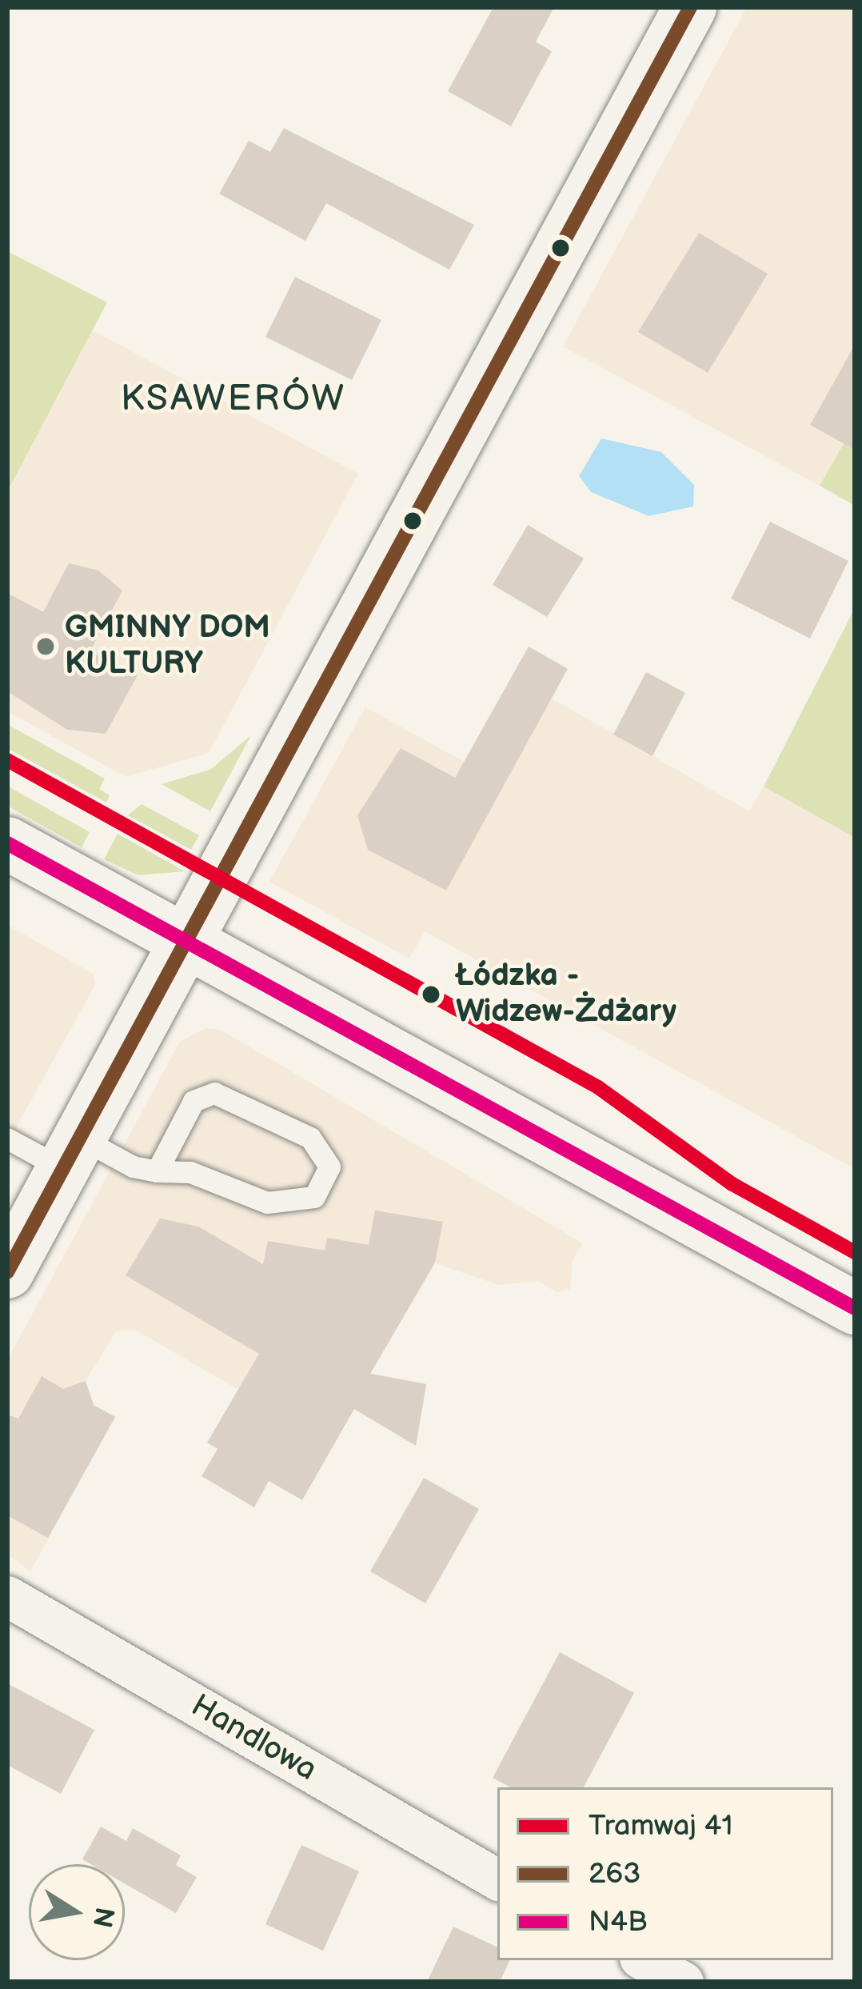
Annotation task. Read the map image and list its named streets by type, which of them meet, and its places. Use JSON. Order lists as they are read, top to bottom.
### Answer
{
  "streets": {
    "street": ["Handlowa"]
  },
  "districts": ["KSAWERÓW"],
  "places": ["GMINNY DOM KULTURY", "Łódzka - Widzew-Żdżary"],
  "lines": ["transit line 263", "tram line 41", "transit line N4B"],
  "legend": ["Tramwaj 41", "263", "N4B"],
  "north": "right"
}
